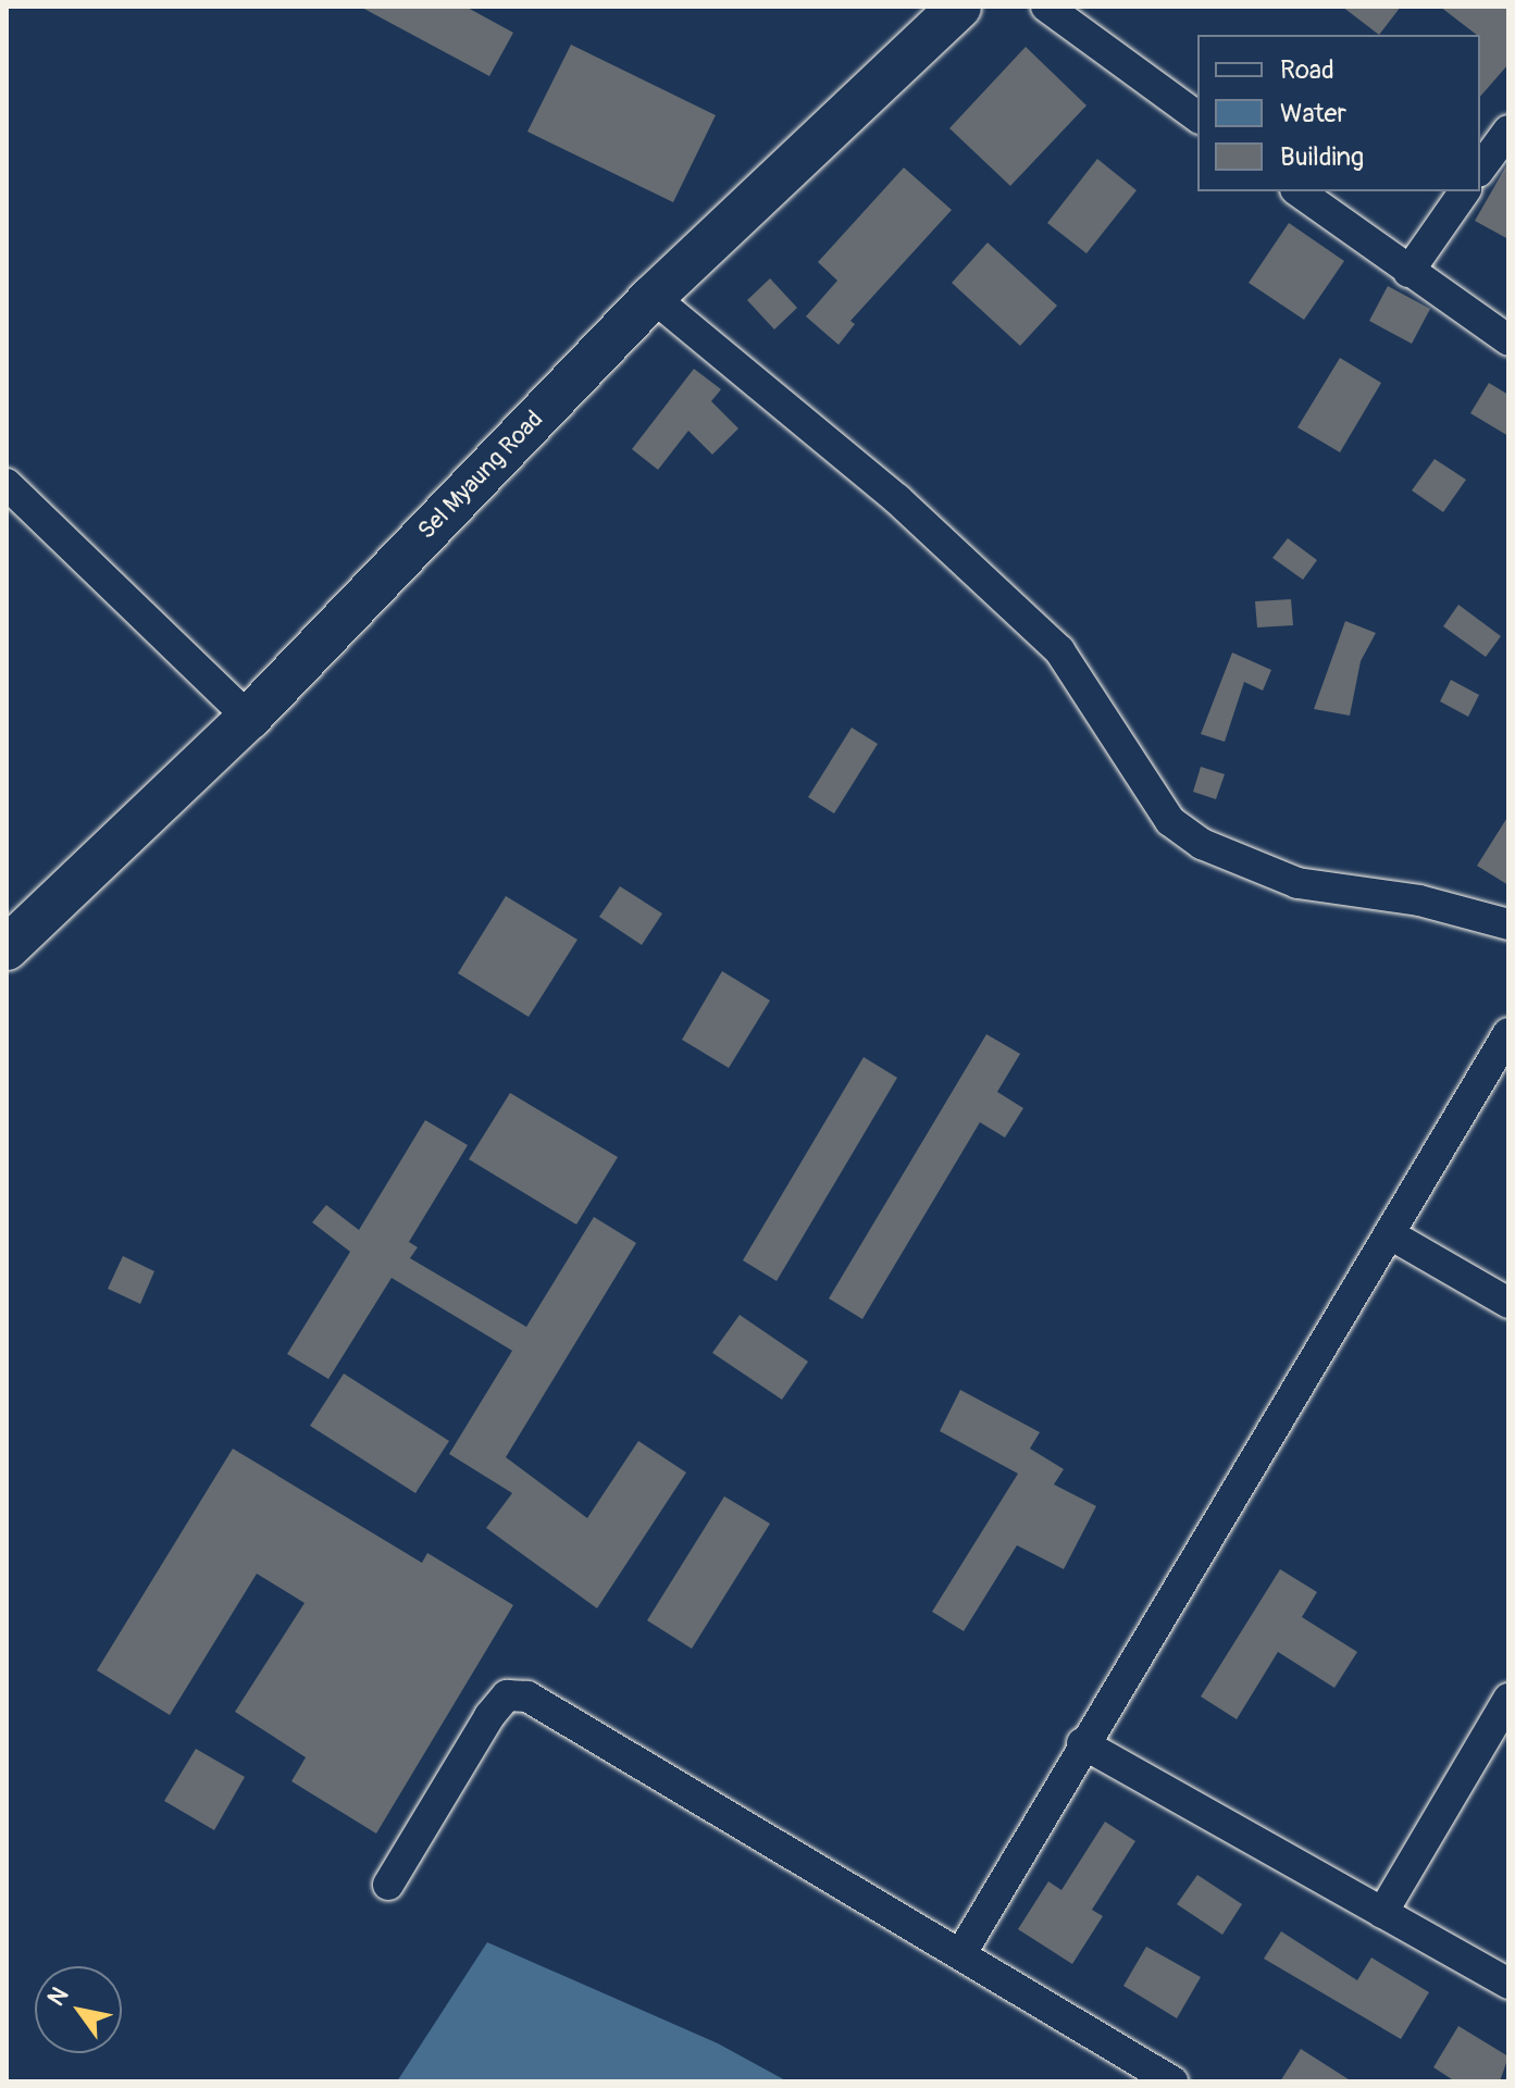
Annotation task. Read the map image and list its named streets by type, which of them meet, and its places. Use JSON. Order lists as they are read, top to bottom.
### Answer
{
  "streets": {
    "main road": ["Sel Myaung Road"]
  },
  "legend": ["Road", "Water", "Building"],
  "north": "top left"
}
